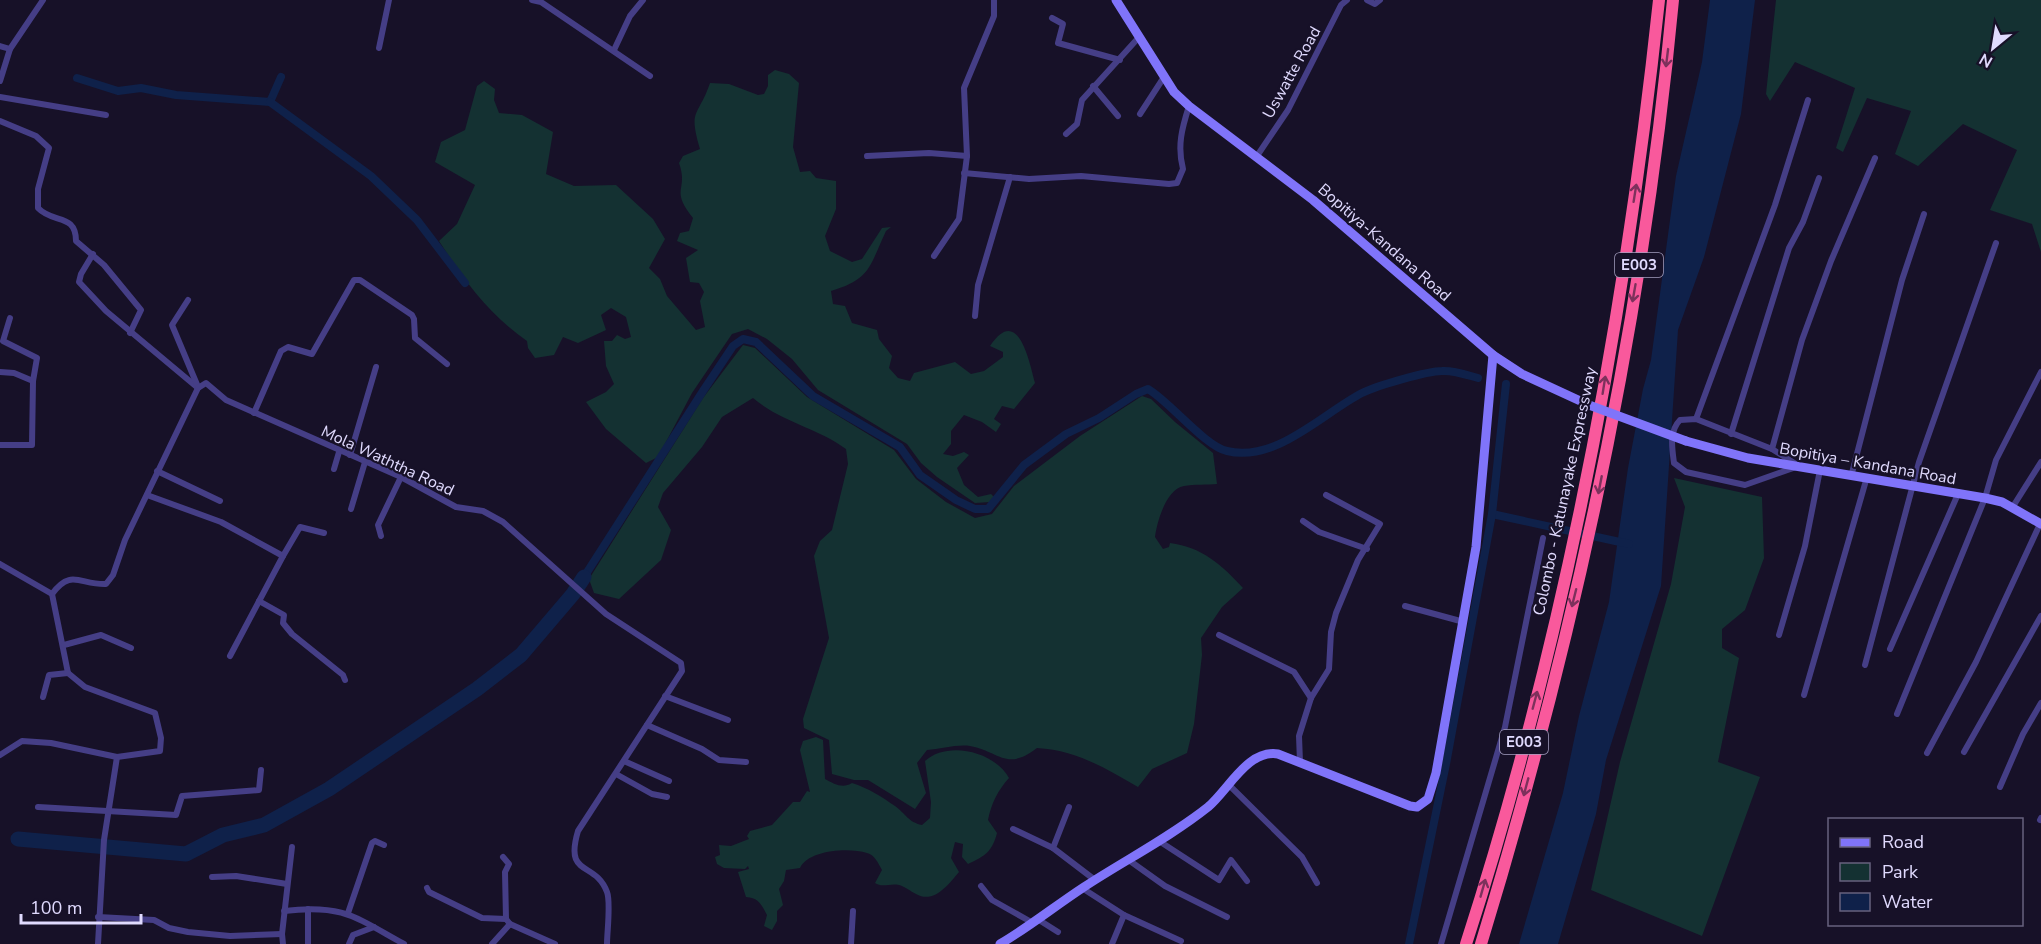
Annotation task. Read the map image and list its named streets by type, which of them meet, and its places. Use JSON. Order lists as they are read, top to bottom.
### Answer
{
  "streets": {
    "highway": ["E003", "Colombo - Katunayake Expressway"],
    "street": [
      "Uswatte Road",
      "Bopitiya-Kandana Road",
      "Mola Waththa Road",
      "Bopitiya – Kandana Road"
    ]
  },
  "crossings": [
    ["Uswatte Road", "Bopitiya-Kandana Road"],
    ["Bopitiya-Kandana Road", "Bopitiya – Kandana Road"]
  ],
  "legend": ["Road", "Park", "Water"],
  "scale_bar": "100 m",
  "north": "bottom left"
}
